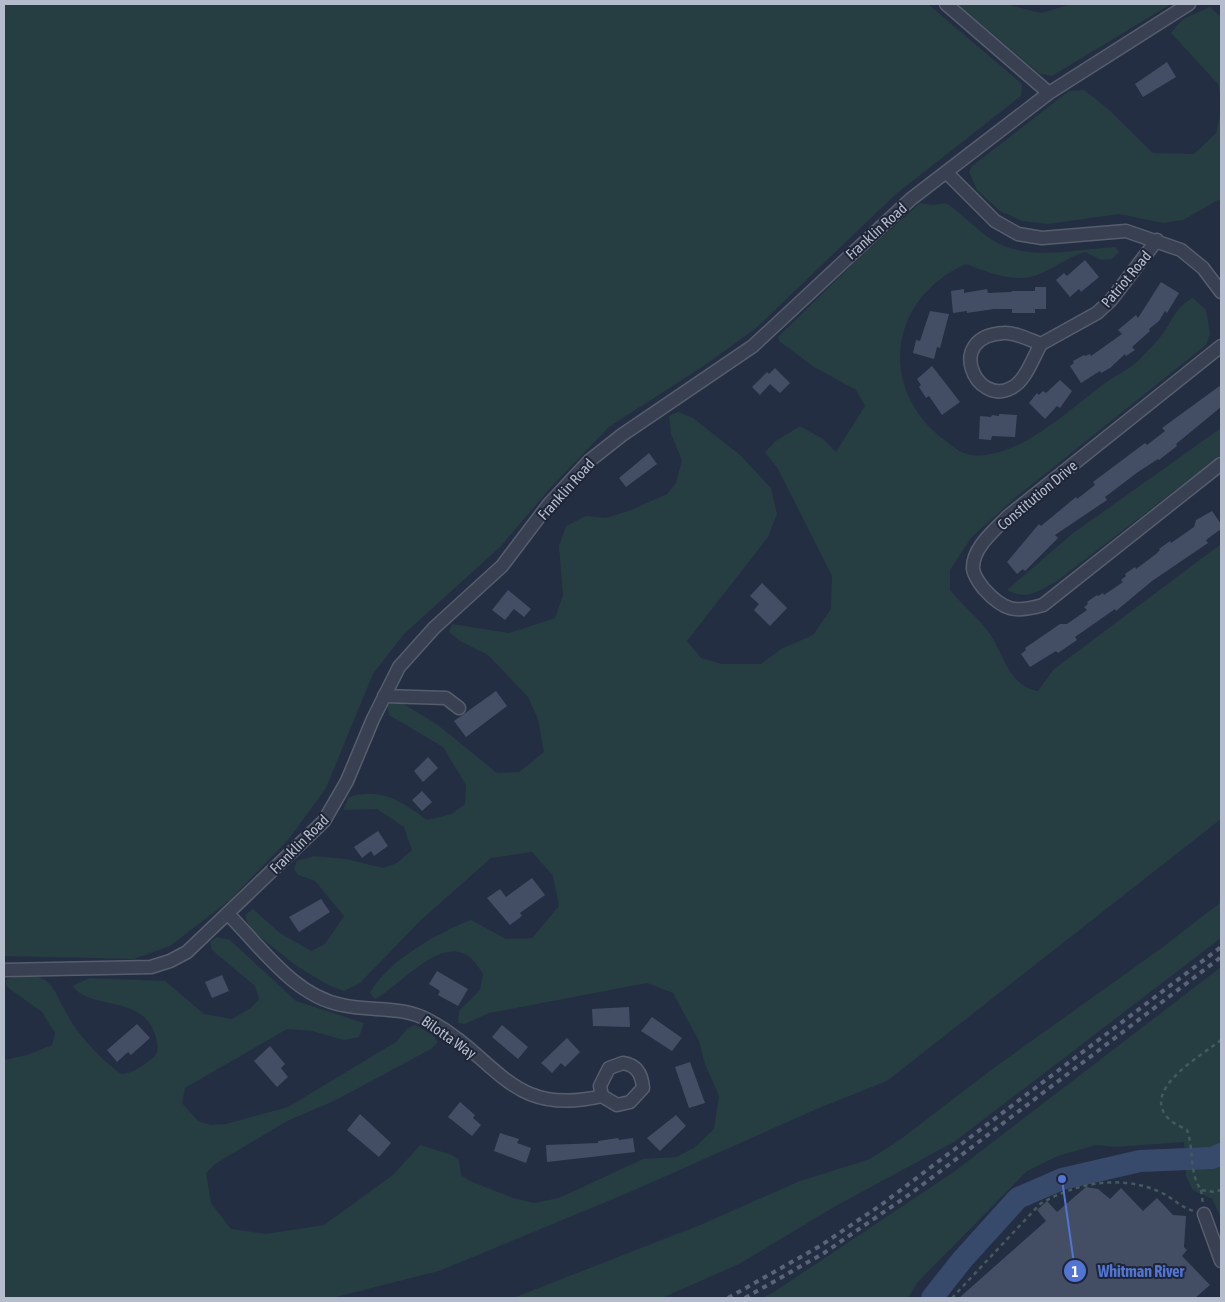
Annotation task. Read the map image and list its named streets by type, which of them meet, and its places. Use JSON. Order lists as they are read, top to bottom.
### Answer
{
  "streets": {
    "street": [
      "Franklin Road",
      "Patriot Road",
      "Constitution Drive",
      "Bilotta Way"
    ]
  },
  "crossings": [
    ["Franklin Road", "Bilotta Way"]
  ],
  "places": ["Whitman River"]
}
